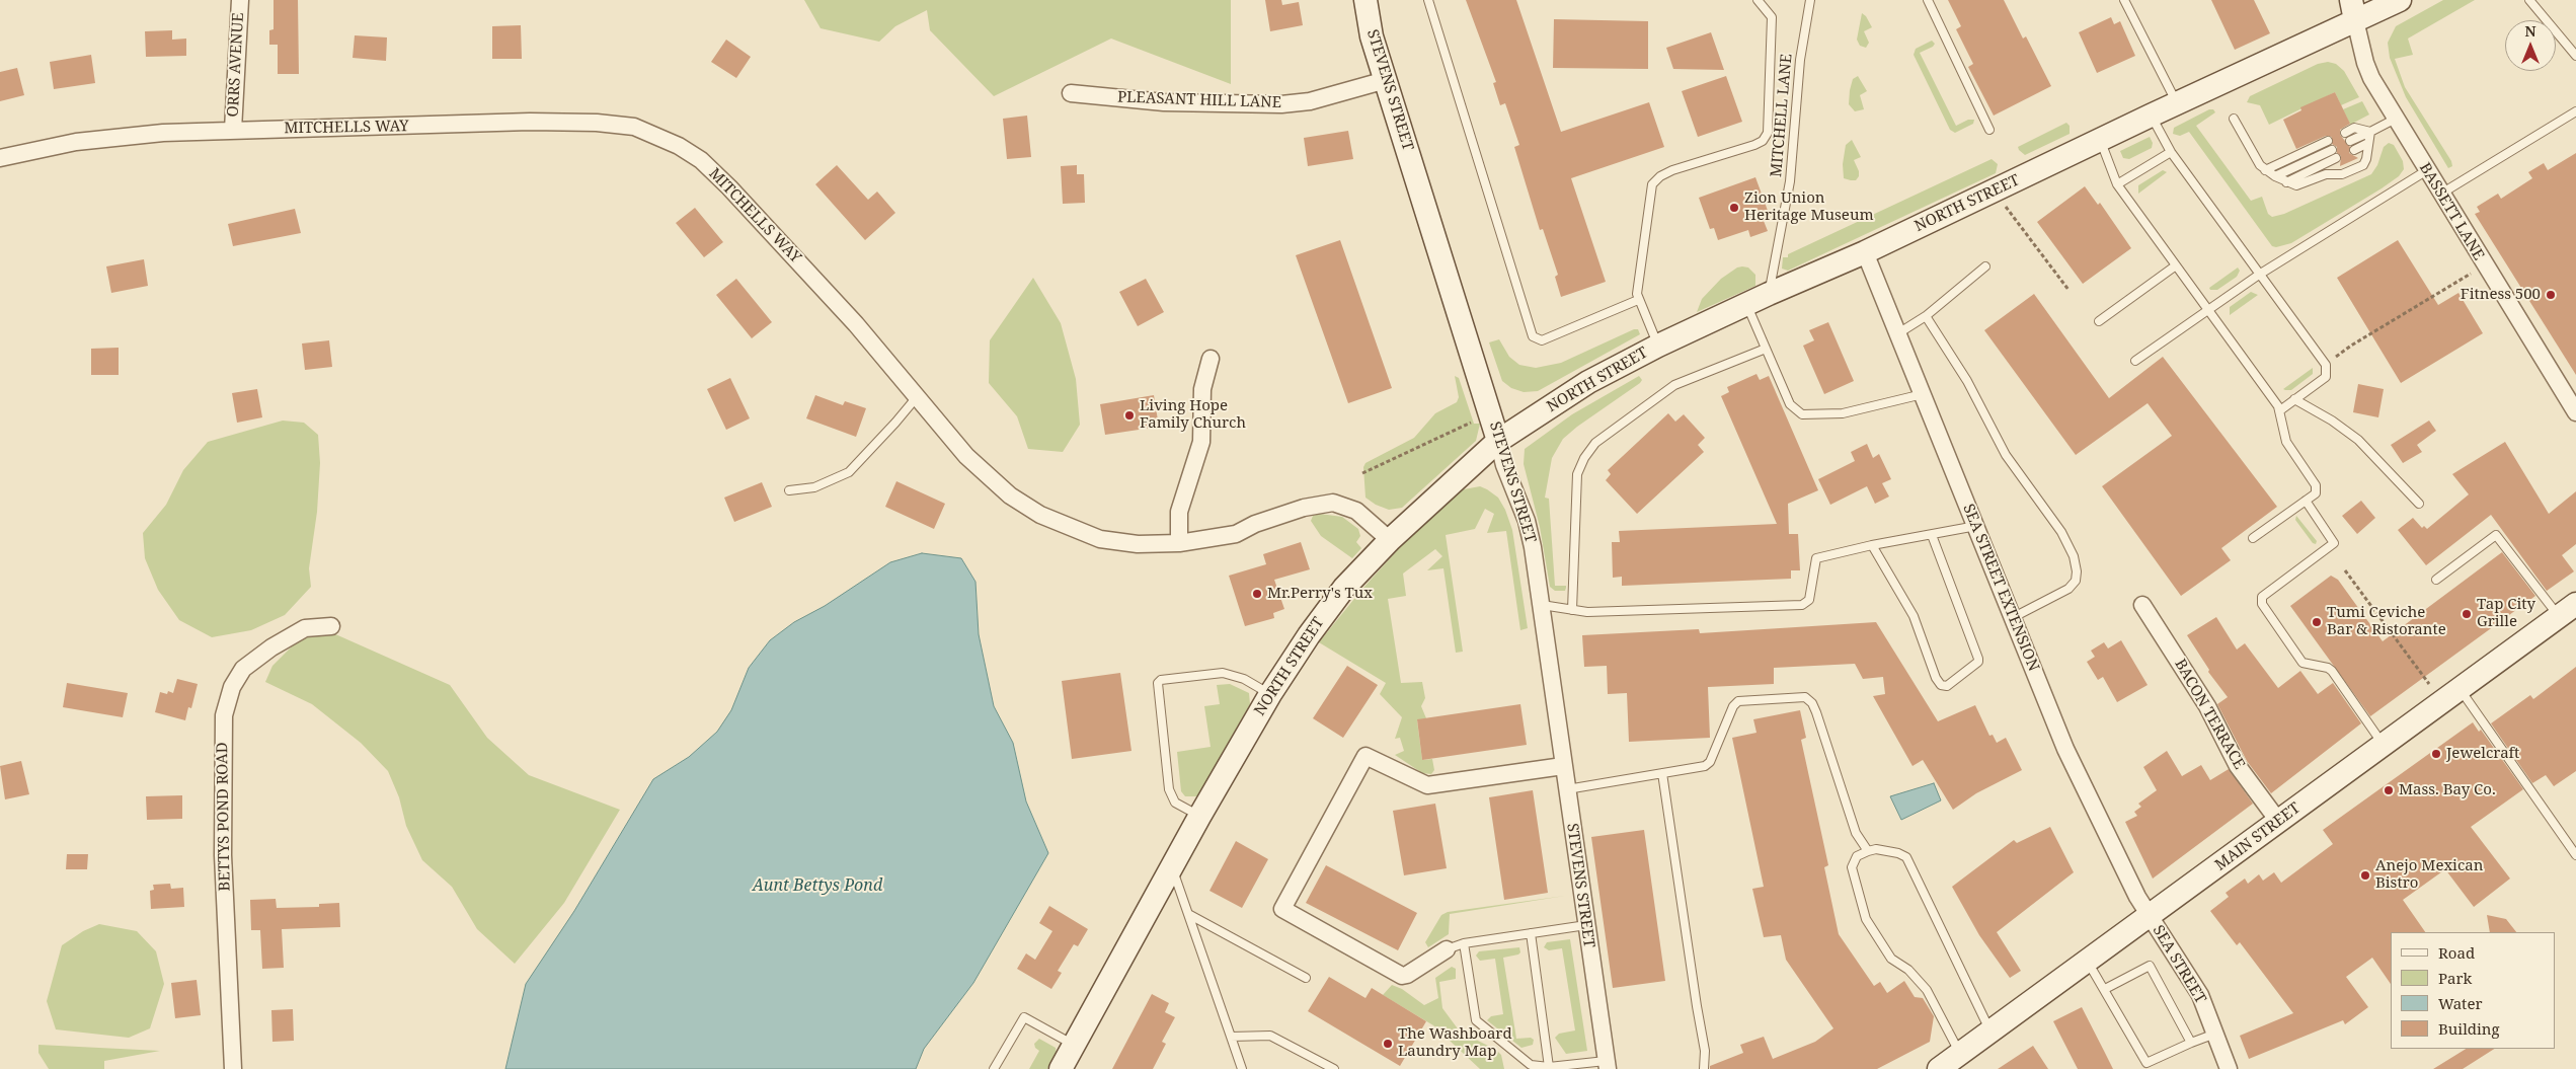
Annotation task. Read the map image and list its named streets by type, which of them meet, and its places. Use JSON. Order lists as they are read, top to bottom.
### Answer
{
  "streets": {
    "street": [
      "ORRS AVENUE",
      "STEVENS STREET",
      "PLEASANT HILL LANE",
      "MITCHELLS WAY",
      "NORTH STREET",
      "BASSETT LANE",
      "SEA STREET EXTENSION",
      "BACON TERRACE",
      "BETTYS POND ROAD",
      "MAIN STREET",
      "SEA STREET"
    ],
    "lane": ["MITCHELL LANE"]
  },
  "crossings": [
    ["ORRS AVENUE", "MITCHELLS WAY"],
    ["STEVENS STREET", "PLEASANT HILL LANE"],
    ["STEVENS STREET", "NORTH STREET"],
    ["MITCHELL LANE", "NORTH STREET"],
    ["MITCHELLS WAY", "NORTH STREET"],
    ["NORTH STREET", "BASSETT LANE"],
    ["NORTH STREET", "SEA STREET EXTENSION"],
    ["SEA STREET EXTENSION", "MAIN STREET"],
    ["SEA STREET EXTENSION", "SEA STREET"],
    ["BACON TERRACE", "MAIN STREET"],
    ["MAIN STREET", "SEA STREET"]
  ],
  "water": ["Aunt Bettys Pond"],
  "places": [
    "Zion Union Heritage Museum",
    "Fitness 500",
    "Living Hope Family Church",
    "Mr.Perry's Tux",
    "Tap City Grille",
    "Tumi Ceviche Bar & Ristorante",
    "Jewelcraft",
    "Mass. Bay Co.",
    "Anejo Mexican Bistro",
    "The Washboard Laundry Map"
  ],
  "legend": [
    "Road",
    "Park",
    "Water",
    "Building"
  ],
  "north": "top"
}
